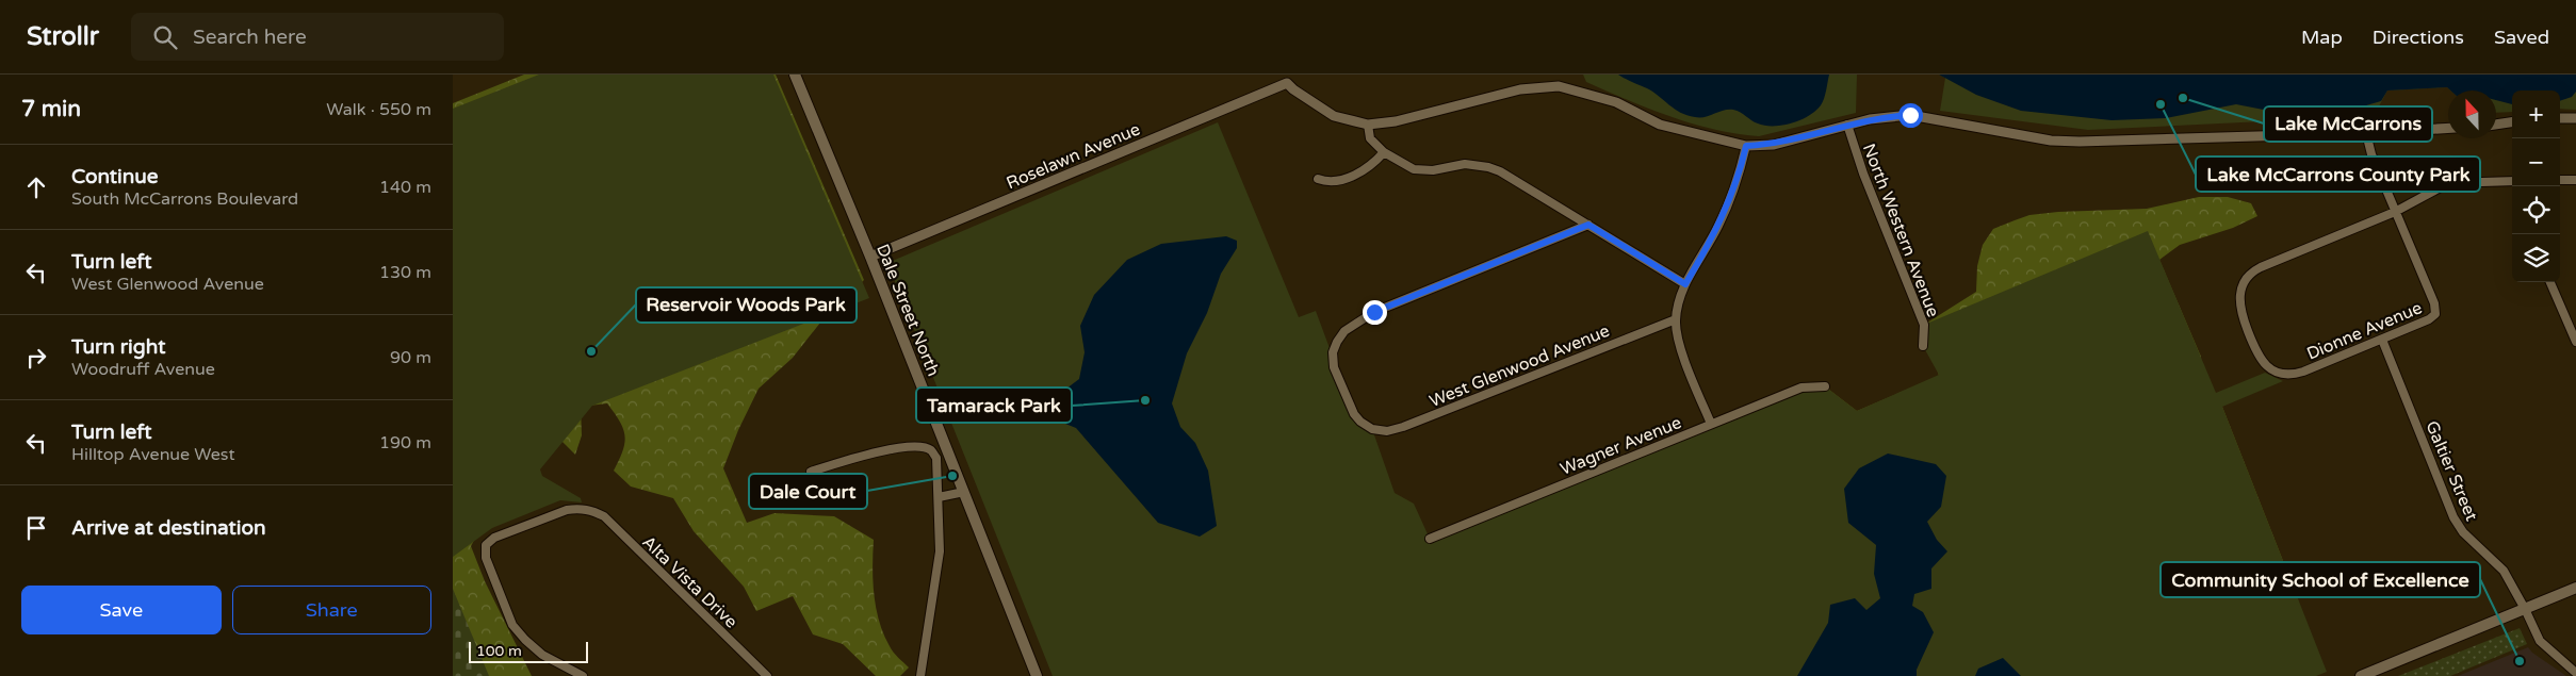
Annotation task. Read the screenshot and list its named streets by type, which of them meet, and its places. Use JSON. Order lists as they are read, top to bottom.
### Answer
{
  "streets": {
    "main road": ["Dale Street North"],
    "street": [
      "Roselawn Avenue",
      "North Western Avenue",
      "Dionne Avenue",
      "West Glenwood Avenue",
      "Wagner Avenue",
      "Galtier Street",
      "Alta Vista Drive"
    ]
  },
  "crossings": [
    ["Roselawn Avenue", "Dale Street North"],
    ["Dionne Avenue", "Galtier Street"]
  ],
  "places": [
    "Lake McCarrons",
    "Lake McCarrons County Park",
    "Reservoir Woods Park",
    "Tamarack Park",
    "Dale Court",
    "Community School of Excellence"
  ],
  "scale_bar": "100 m",
  "north": "top",
  "page": {
    "header": "Strollr",
    "search": "Search here",
    "nav": ["Map", "Directions", "Saved"],
    "heading": ["7 min", "Walk · 550 m"],
    "map_buttons": ["+", "−"],
    "list": [
      ["Continue", "South McCarrons Boulevard", "140 m"],
      ["Turn left", "West Glenwood Avenue", "130 m"],
      ["Turn right", "Woodruff Avenue", "90 m"],
      ["Turn left", "Hilltop Avenue West", "190 m"],
      "Arrive at destination"
    ],
    "buttons": ["Save", "Share"],
    "scale": "100 m"
  }
}
